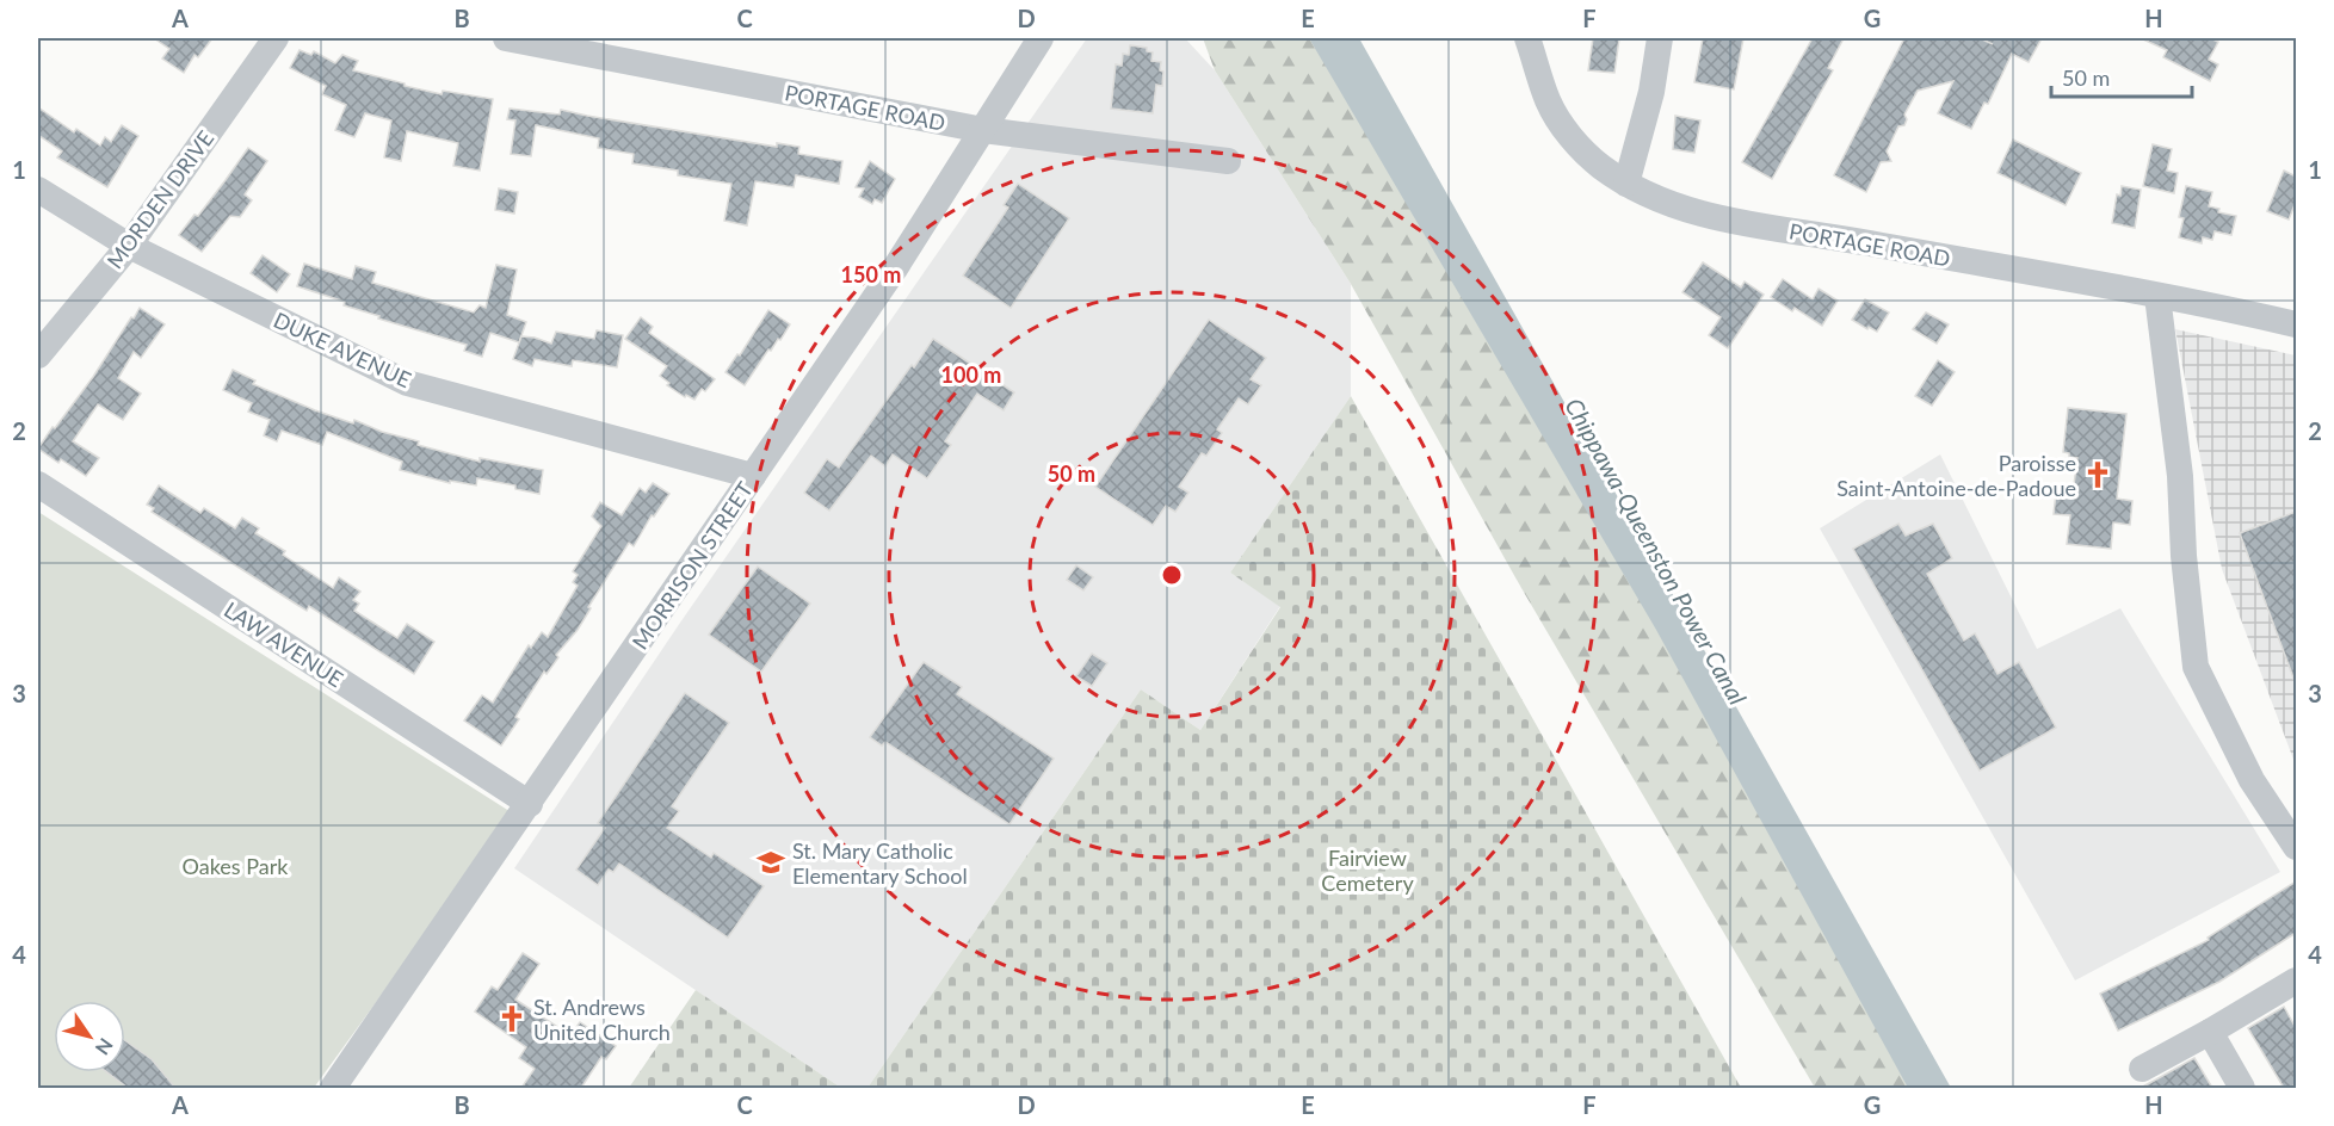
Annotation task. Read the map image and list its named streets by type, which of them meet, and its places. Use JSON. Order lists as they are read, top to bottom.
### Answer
{
  "streets": {
    "street": [
      "PORTAGE ROAD",
      "MORDEN DRIVE",
      "DUKE AVENUE",
      "MORRISON STREET",
      "LAW AVENUE"
    ]
  },
  "crossings": [
    ["PORTAGE ROAD", "MORRISON STREET"],
    ["MORDEN DRIVE", "DUKE AVENUE"],
    ["DUKE AVENUE", "MORRISON STREET"],
    ["MORRISON STREET", "LAW AVENUE"]
  ],
  "water": ["Chippawa-Queenston Power Canal"],
  "parks": ["Fairview Cemetery", "Oakes Park"],
  "places": {
    "church": ["Paroisse Saint-Antoine-de-Padoue", "St. Andrews United Church"],
    "school or university": ["St. Mary Catholic Elementary School"]
  },
  "scale_bar": "50 m",
  "north": "bottom right",
  "grid": {
    "columns": [
      "A",
      "B",
      "C",
      "D",
      "E",
      "F",
      "G",
      "H"
    ],
    "rows": [
      "1",
      "2",
      "3",
      "4"
    ]
  },
  "rings": ["150 m", "100 m", "50 m"]
}
